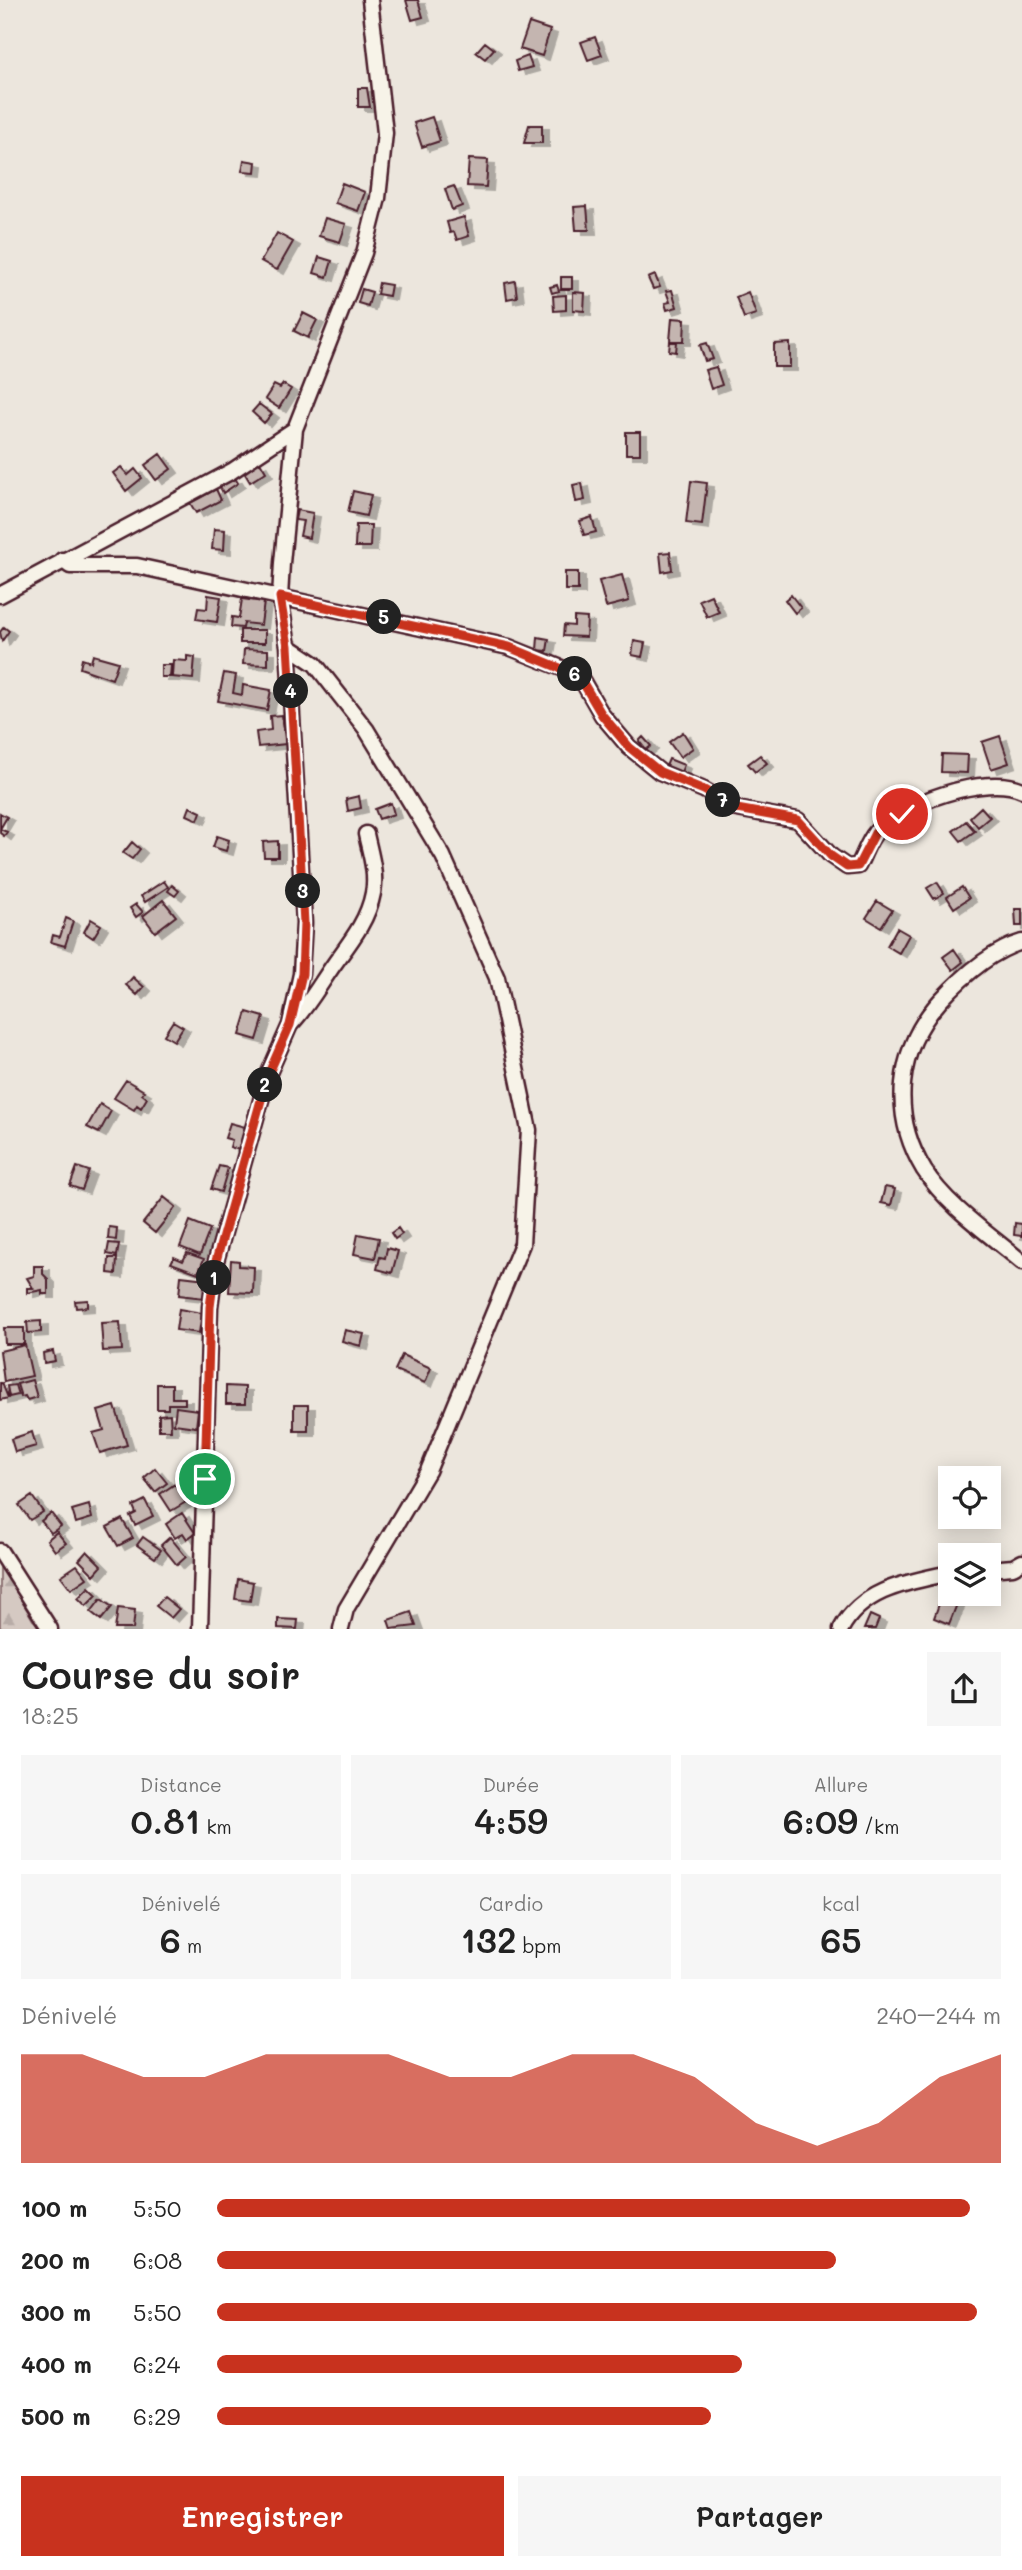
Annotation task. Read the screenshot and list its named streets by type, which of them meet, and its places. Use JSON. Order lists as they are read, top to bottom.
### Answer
{
  "page": {
    "pins": [
      "5",
      "6",
      "4",
      "7",
      "3",
      "2",
      "1"
    ],
    "heading": ["Course du soir", "18:25"],
    "stats": [
      ["Distance", "0.81 km"],
      ["Durée", "4:59"],
      ["Allure", "6:09 /km"],
      ["Dénivelé", "6 m"],
      ["Cardio", "132 bpm"],
      ["kcal", "65"]
    ],
    "chart": ["Dénivelé", "240–244 m"],
    "list": [
      {
        "name": "100 m",
        "note": "5:50"
      },
      {
        "name": "200 m",
        "note": "6:08"
      },
      {
        "name": "300 m",
        "note": "5:50"
      },
      {
        "name": "400 m",
        "note": "6:24"
      },
      {
        "name": "500 m",
        "note": "6:29"
      }
    ],
    "buttons": ["Enregistrer", "Partager"]
  }
}
